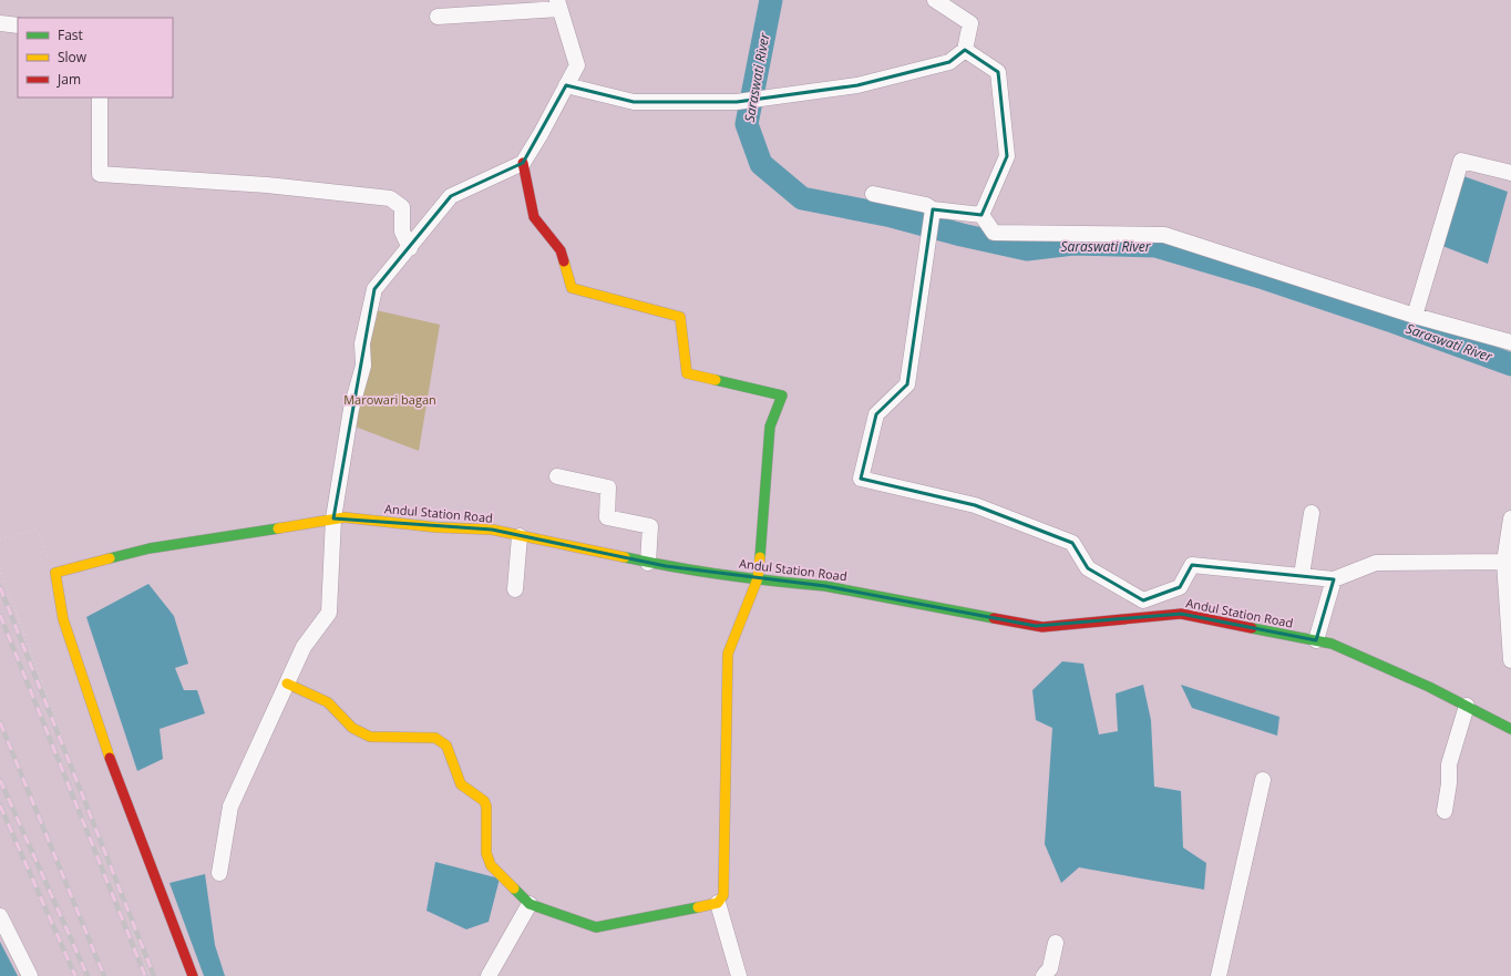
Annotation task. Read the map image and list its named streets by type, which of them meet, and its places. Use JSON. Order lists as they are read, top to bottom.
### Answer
{
  "streets": {
    "street": ["Andul Station Road"]
  },
  "water": ["Saraswati River"],
  "parks": ["Marowari bagan"],
  "legend": ["Fast", "Slow", "Jam"]
}
